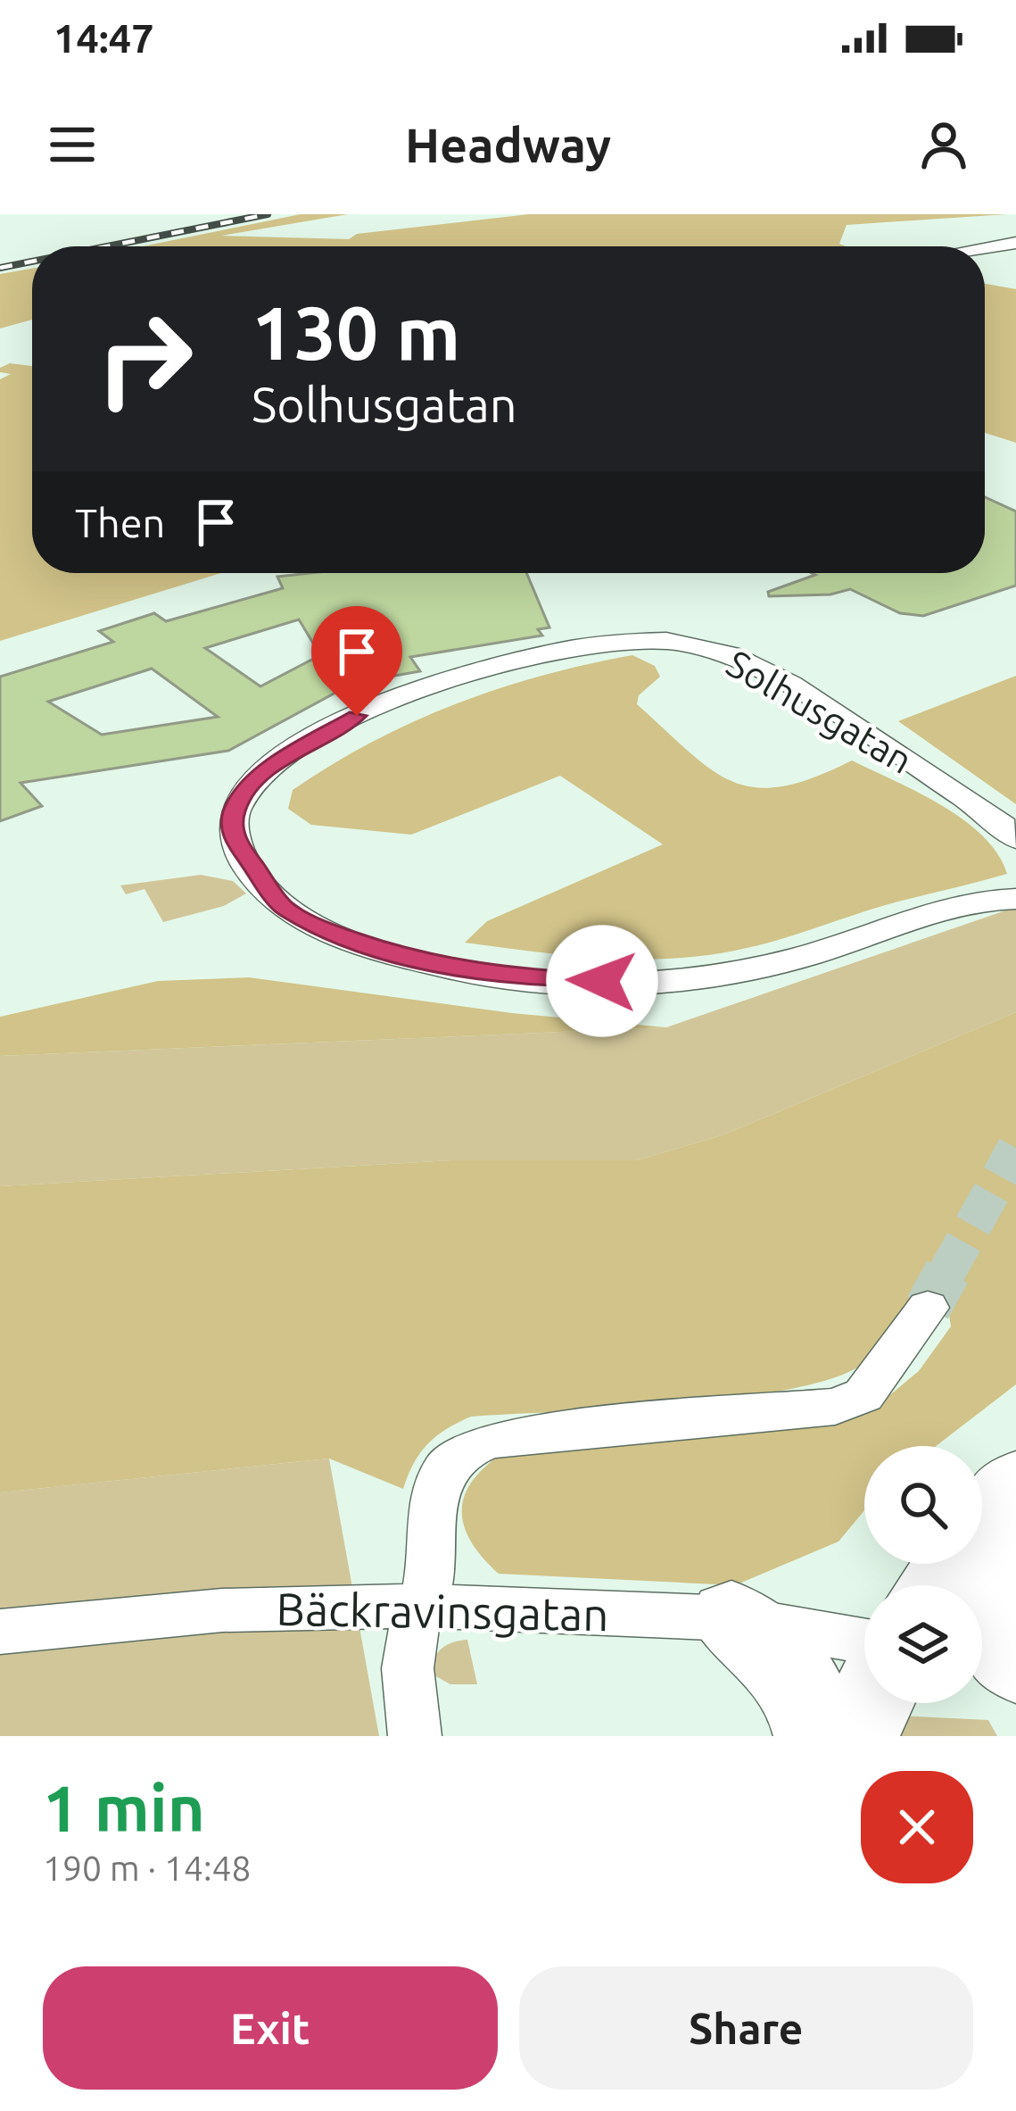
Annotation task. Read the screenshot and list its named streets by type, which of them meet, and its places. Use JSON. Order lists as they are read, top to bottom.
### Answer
{
  "streets": {
    "street": ["Solhusgatan", "Bäckravinsgatan"]
  },
  "page": {
    "status": "14:47",
    "header": "Headway",
    "turn": ["130 m", "Solhusgatan"],
    "then": "Then",
    "heading": ["1 min", "190 m · 14:48"],
    "buttons": ["Exit", "Share"]
  }
}
